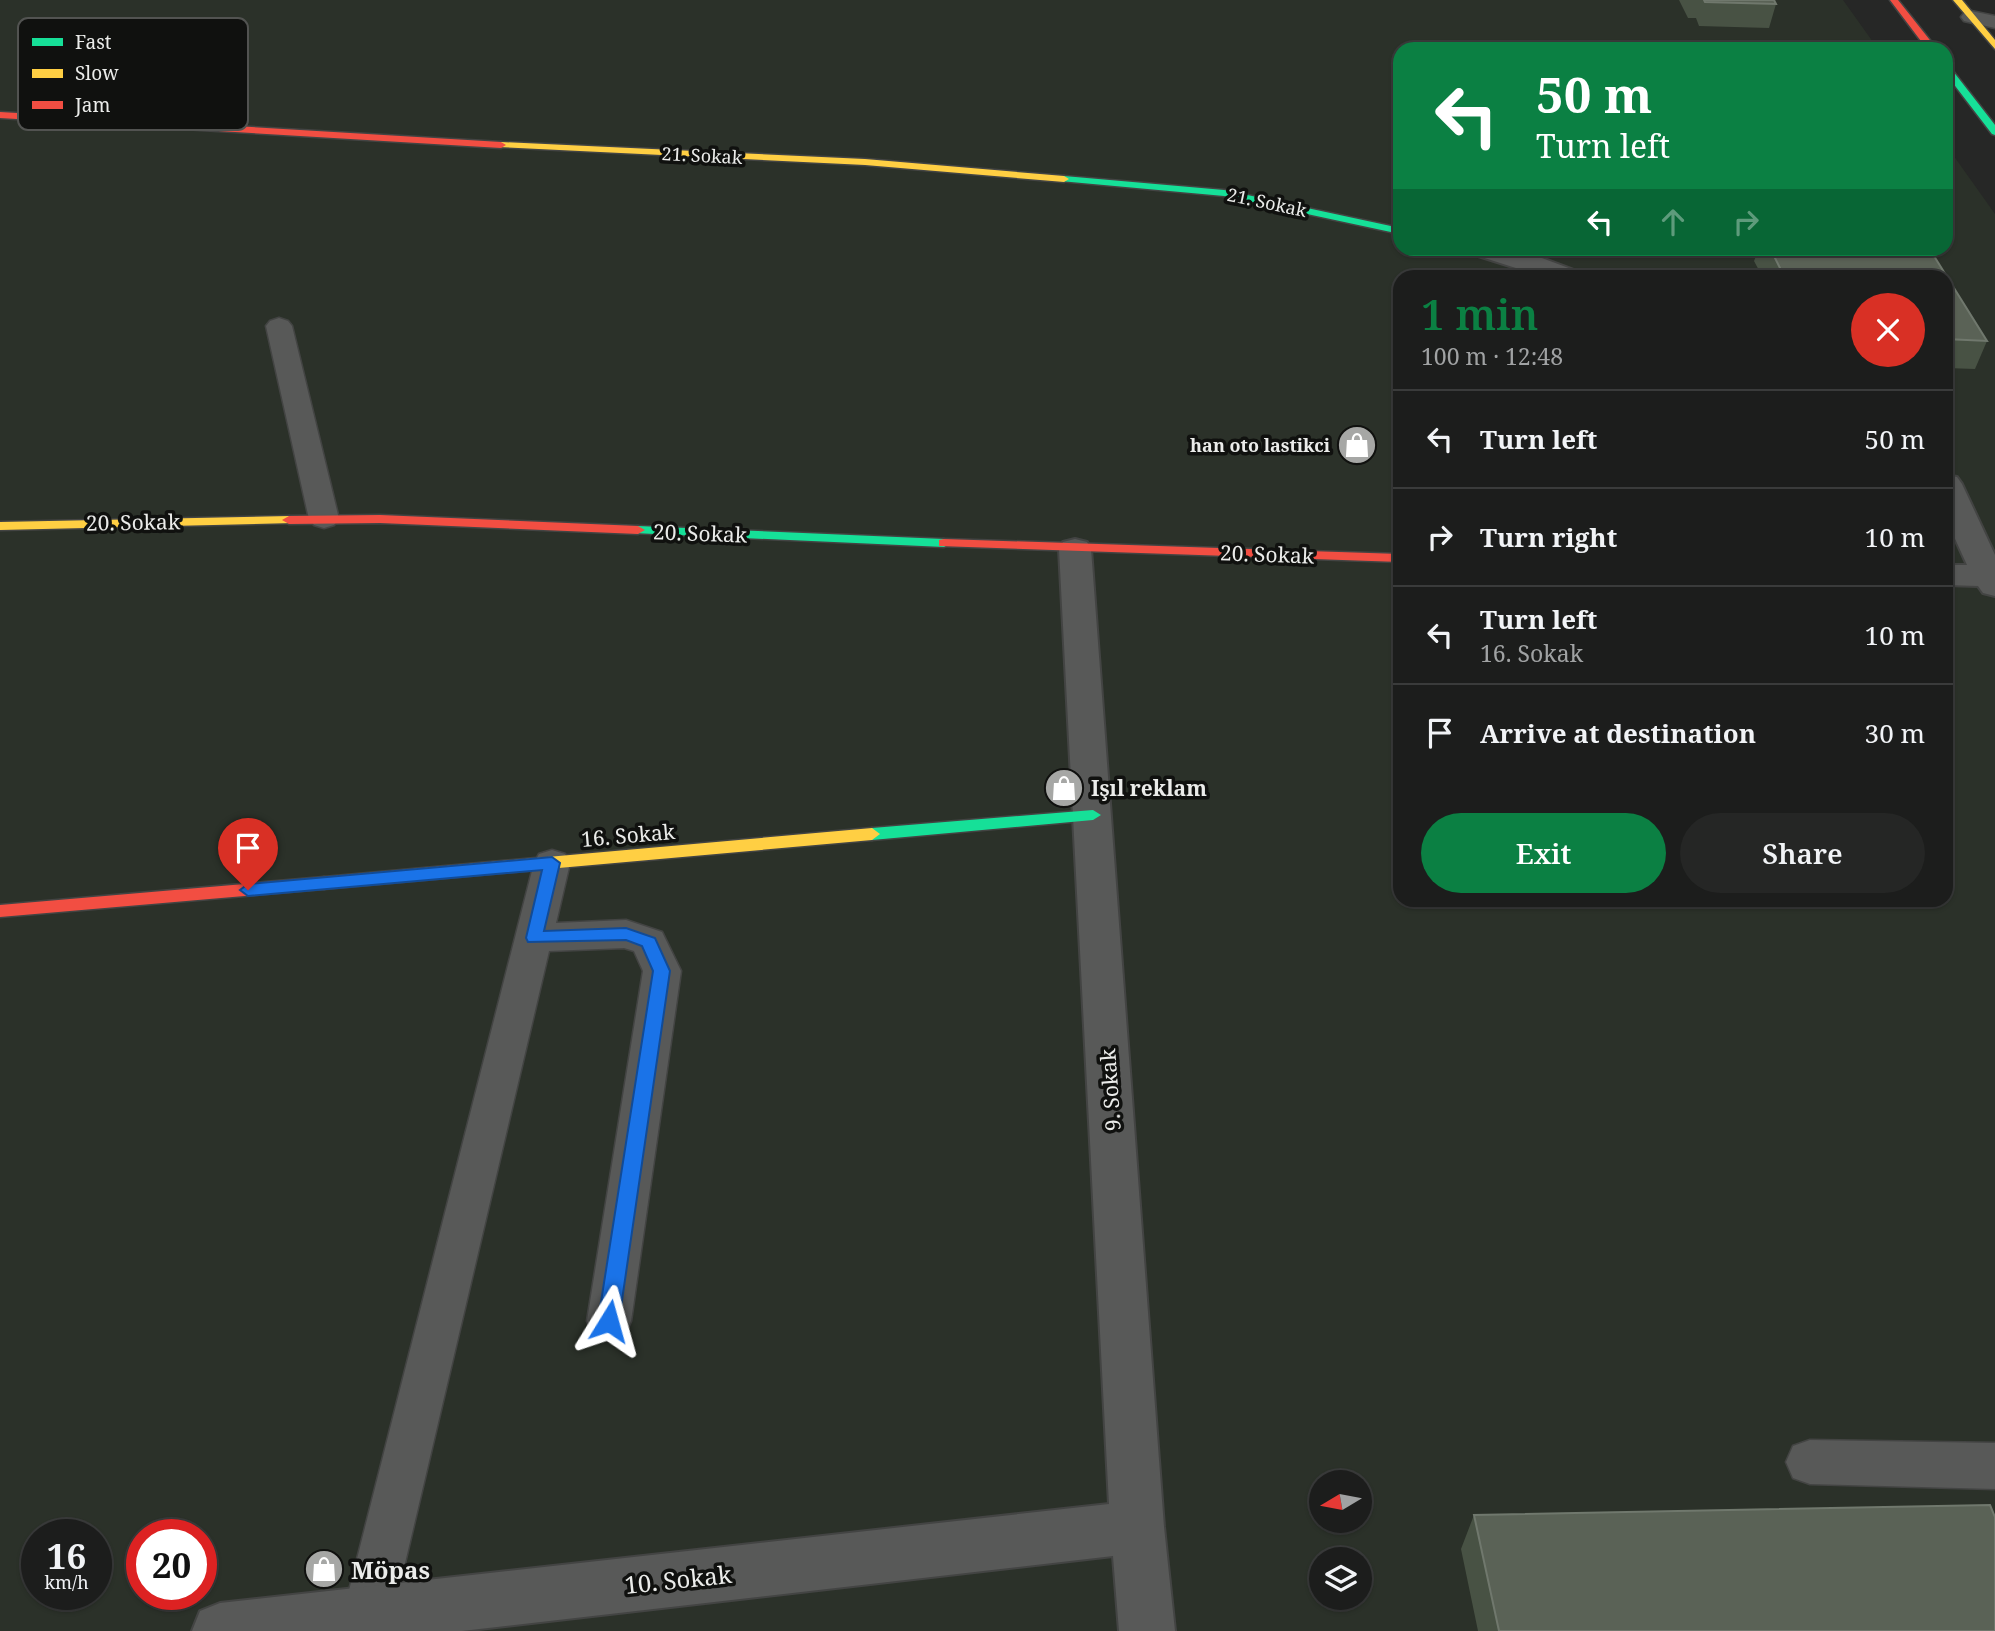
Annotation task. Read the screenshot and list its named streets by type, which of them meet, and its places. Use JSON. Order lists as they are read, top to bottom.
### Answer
{
  "streets": {
    "main road": ["21. Sokak", "20. Sokak", "16. Sokak"],
    "street": ["9. Sokak", "10. Sokak"]
  },
  "crossings": [
    ["20. Sokak", "9. Sokak"],
    ["16. Sokak", "9. Sokak"],
    ["9. Sokak", "10. Sokak"]
  ],
  "places": {
    "shop": ["han oto lastikci", "Işıl reklam", "Möpas"]
  },
  "legend": ["Fast", "Slow", "Jam"],
  "north": "left",
  "page": {
    "turn": ["50 m", "Turn left"],
    "heading": ["1 min", "100 m · 12:48"],
    "list": [
      {
        "name": "Turn left",
        "value": "50 m"
      },
      {
        "name": "Turn right",
        "value": "10 m"
      },
      {
        "name": "Turn left",
        "note": "16. Sokak",
        "value": "10 m"
      },
      {
        "name": "Arrive at destination",
        "value": "30 m"
      }
    ],
    "buttons": ["Exit", "Share"],
    "speed": "16 km/h",
    "limit": "20"
  }
}
